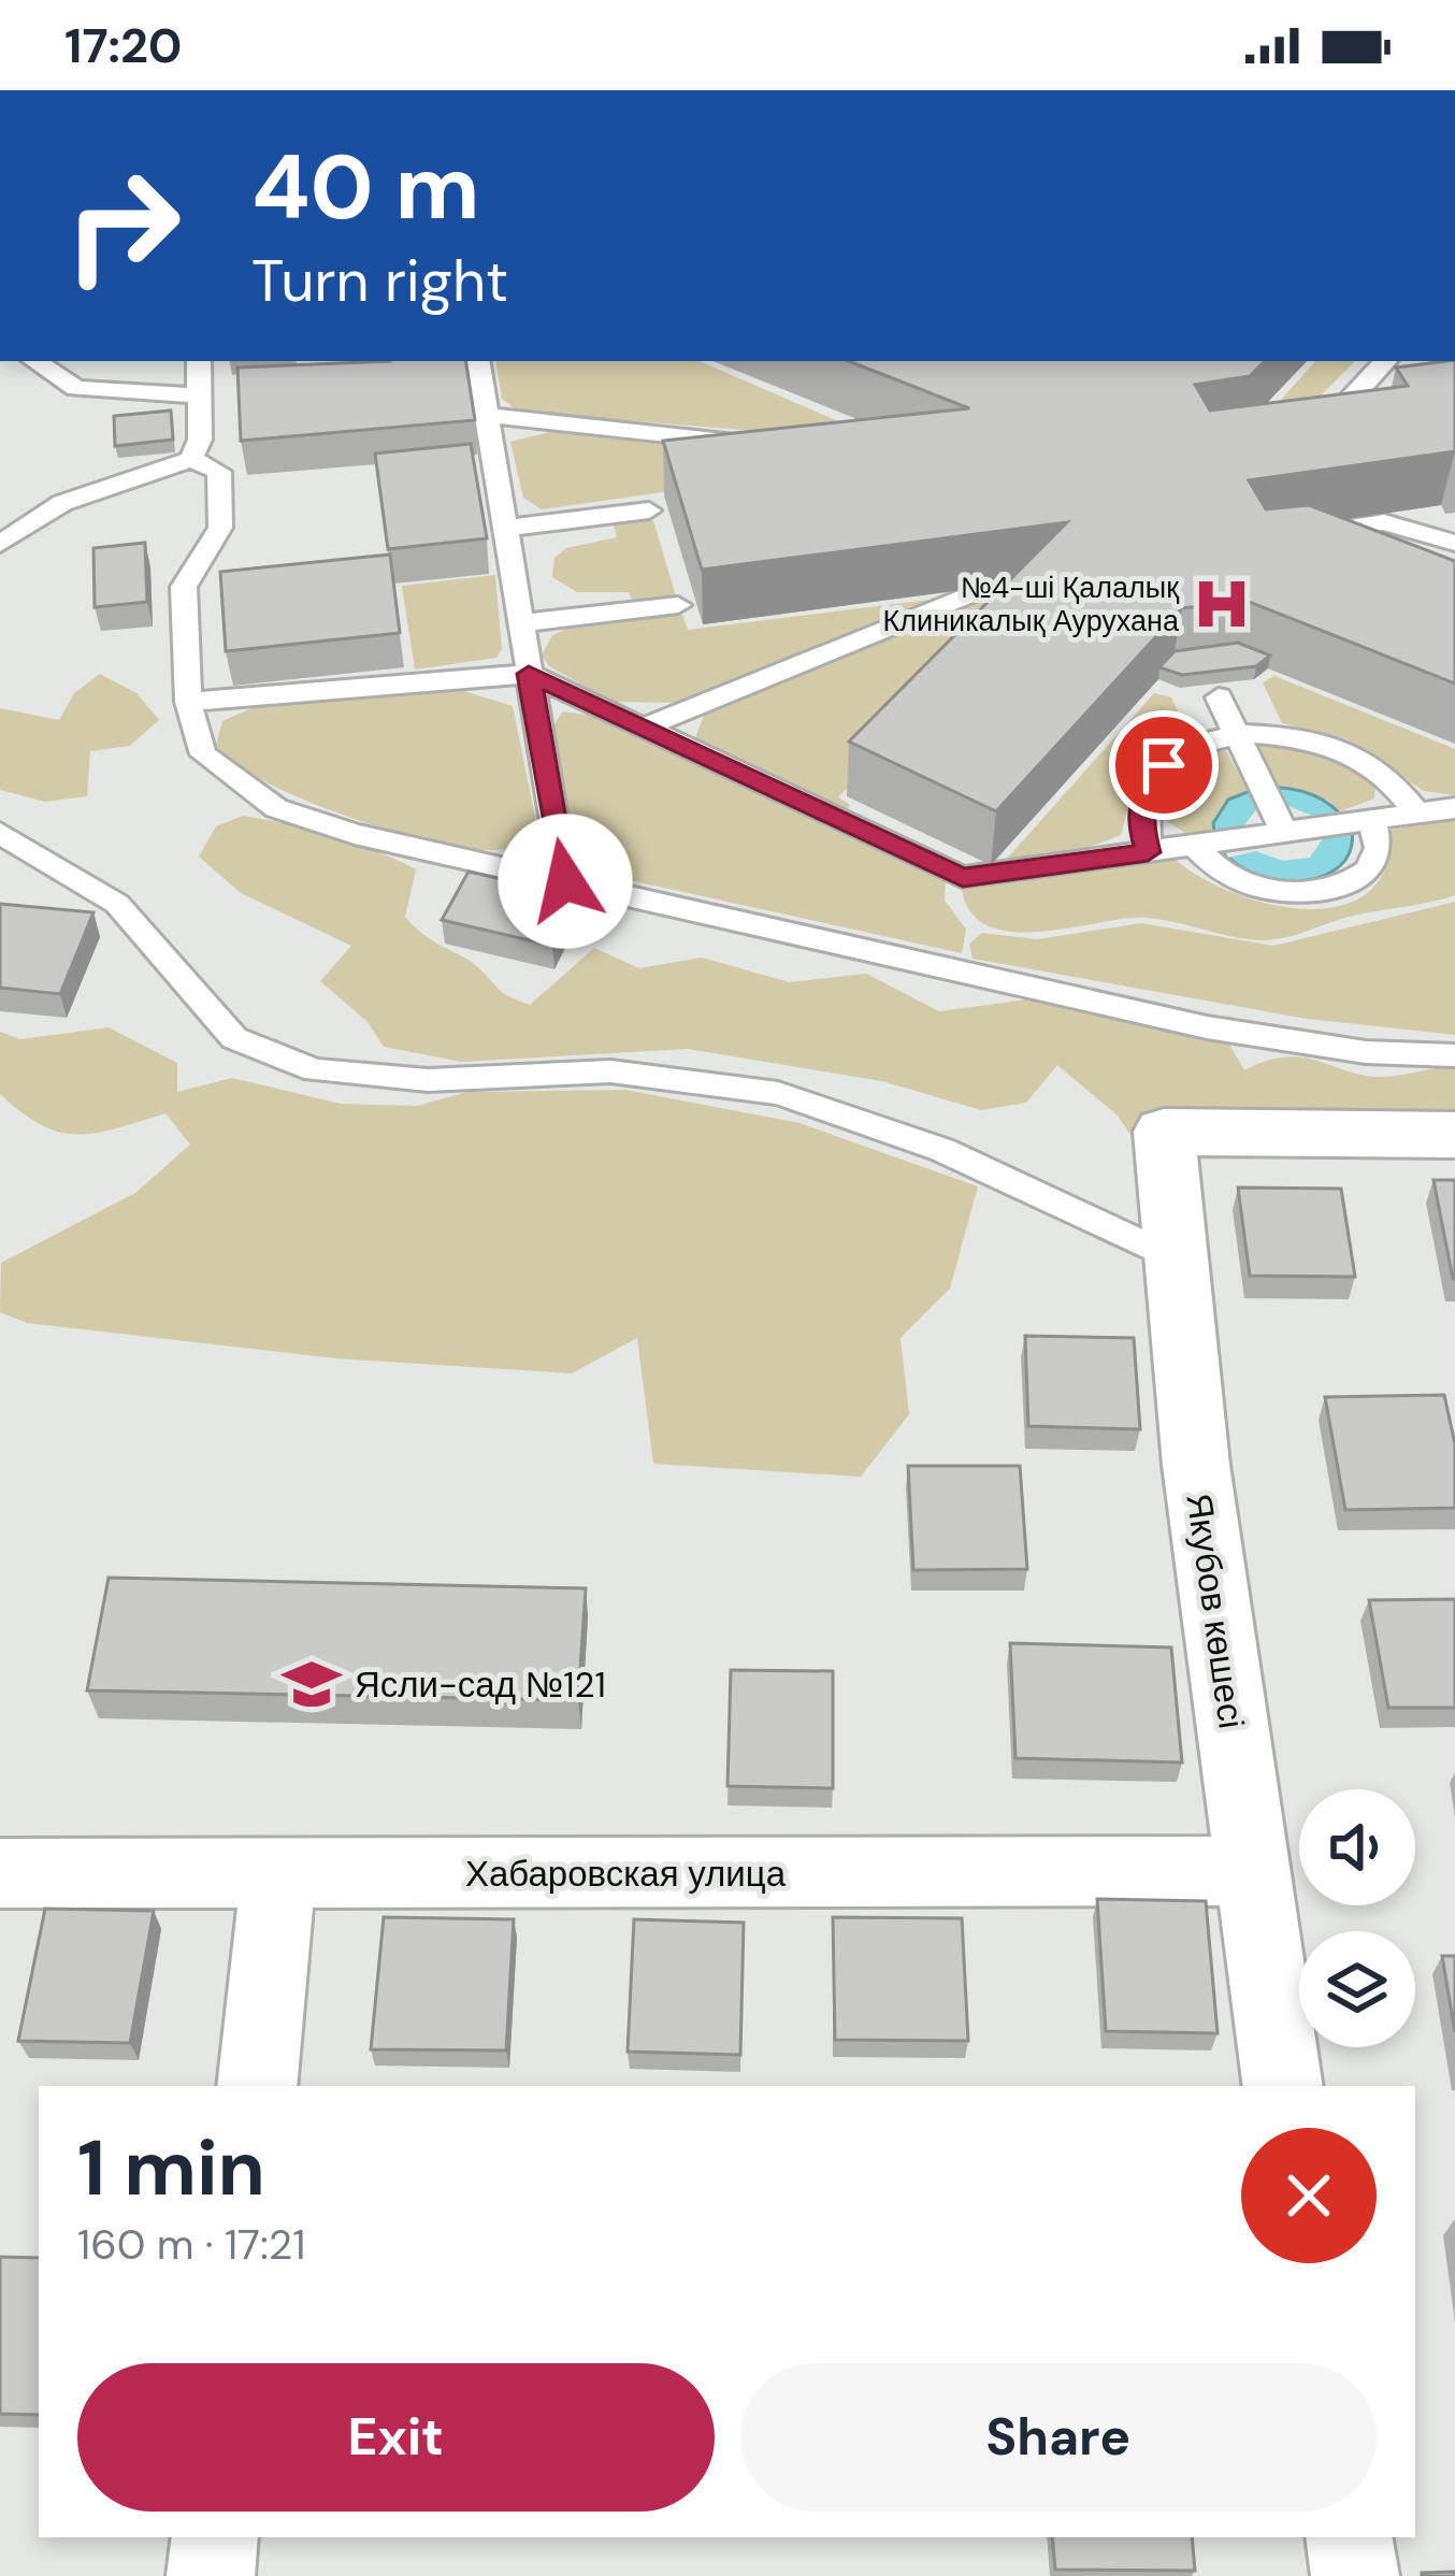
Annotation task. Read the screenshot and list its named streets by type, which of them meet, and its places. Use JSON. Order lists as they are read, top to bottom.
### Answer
{
  "streets": {
    "street": ["Якубов көшесі", "Хабаровская улица"]
  },
  "crossings": [
    ["Якубов көшесі", "Хабаровская улица"]
  ],
  "places": {
    "hospital": ["№4-ші Қалалық Клиникалық Аурухана"],
    "school or university": ["Ясли-сад №121"]
  },
  "page": {
    "status": "17:20",
    "turn": ["40 m", "Turn right"],
    "heading": ["1 min", "160 m · 17:21"],
    "buttons": ["Exit", "Share"]
  }
}
